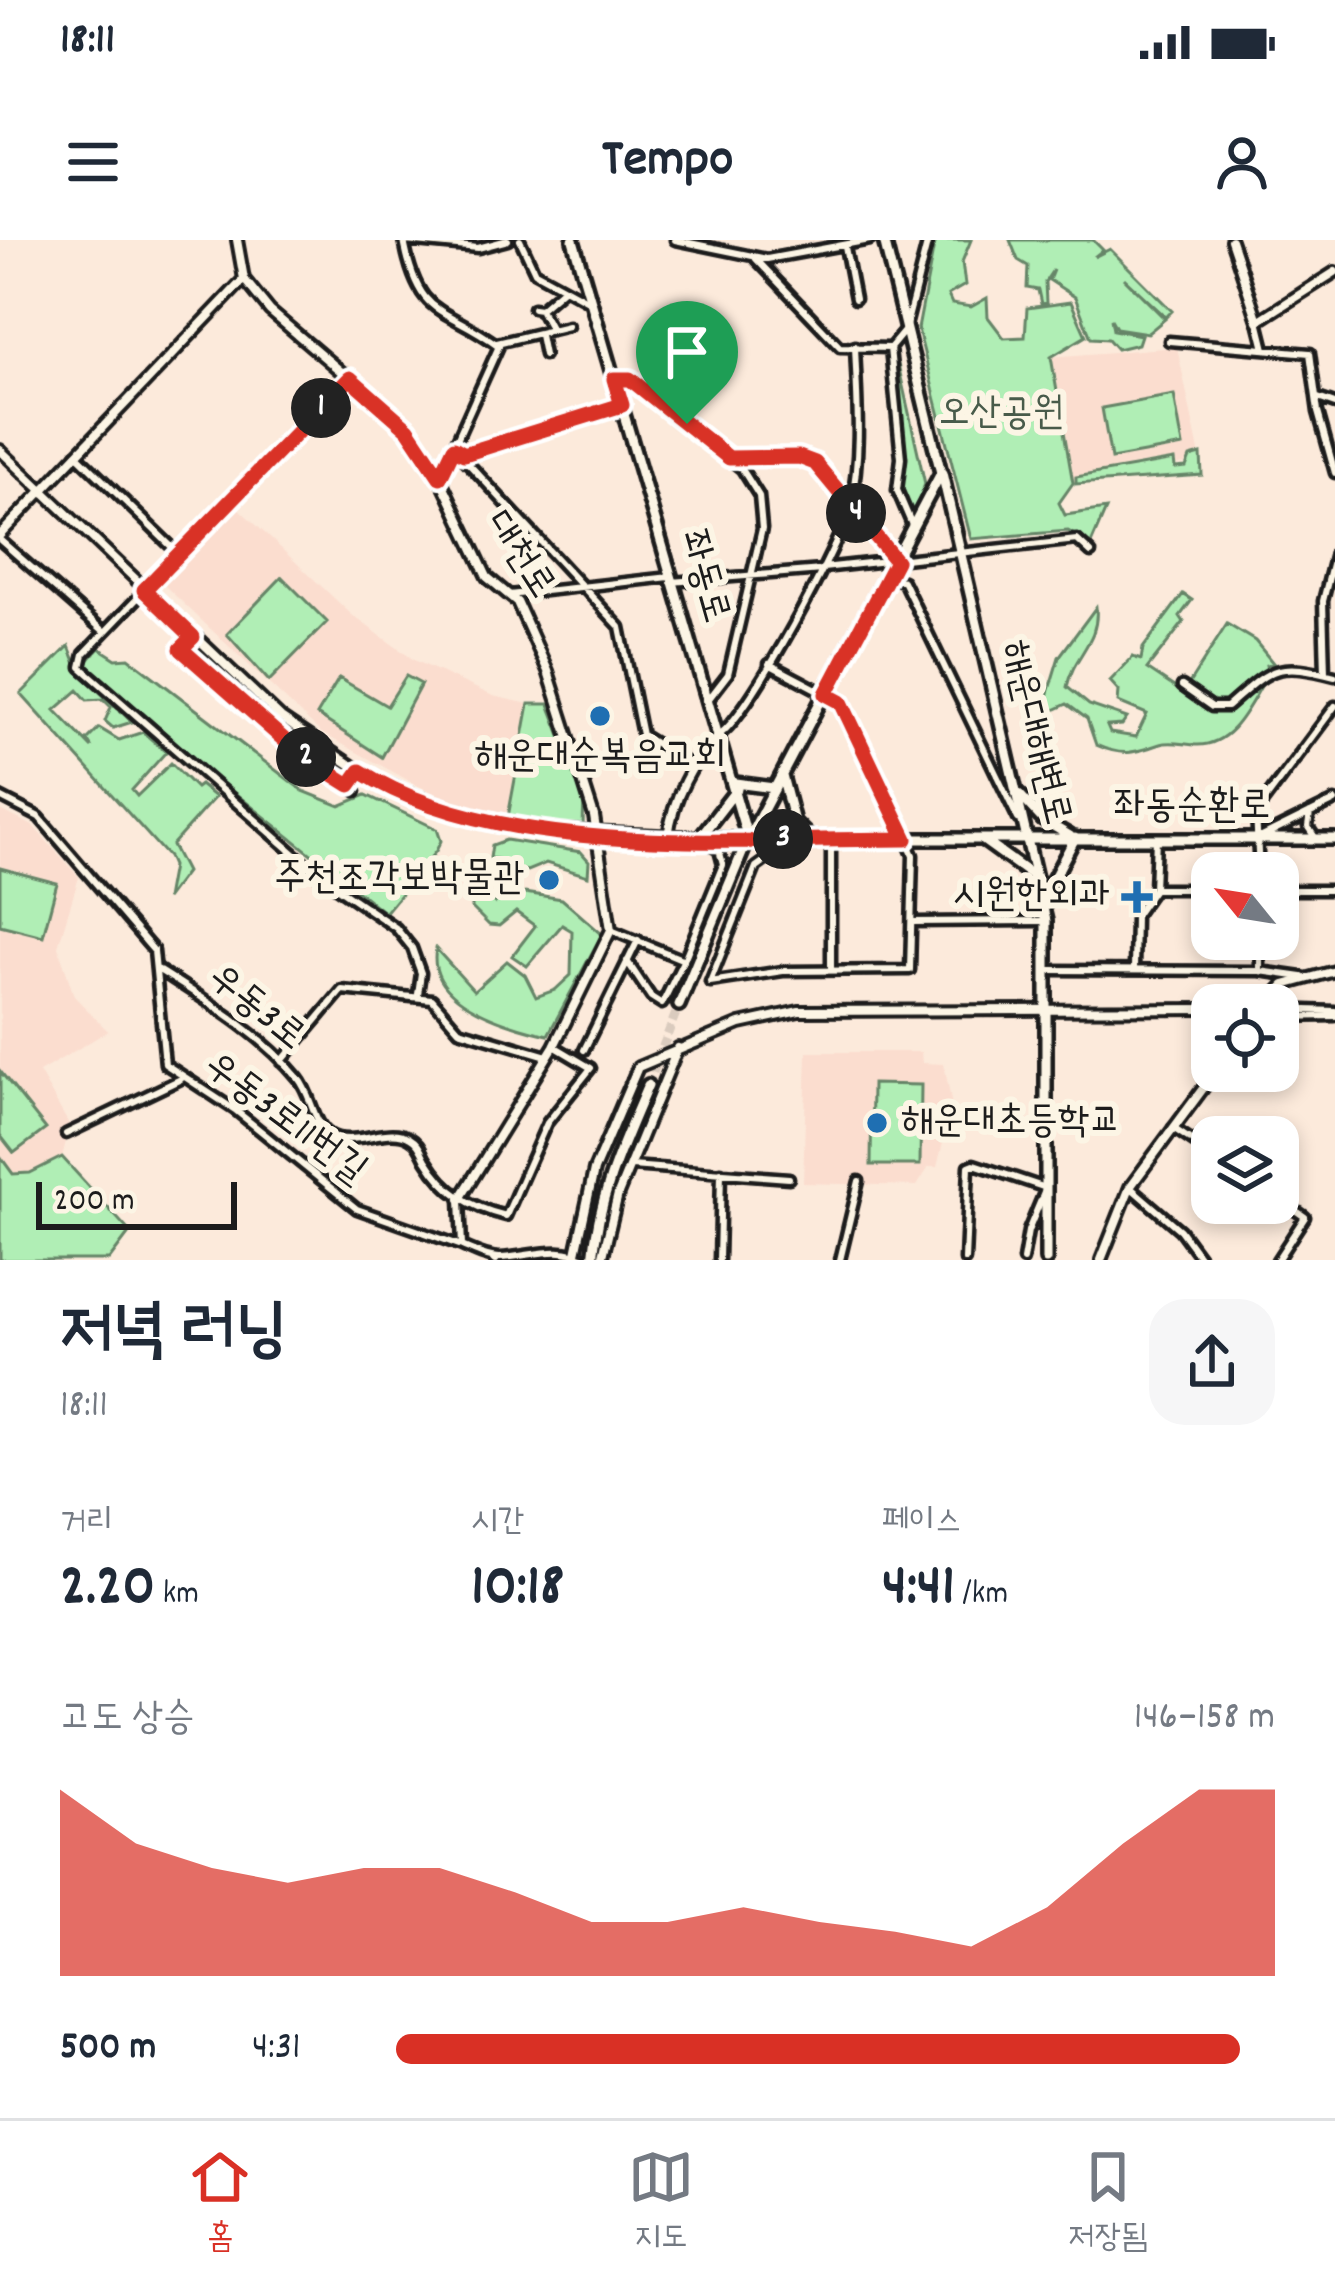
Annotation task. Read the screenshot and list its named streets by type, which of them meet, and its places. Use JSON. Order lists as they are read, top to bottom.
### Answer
{
  "streets": {
    "main road": ["좌동로", "해운대해변로", "좌동순환로"],
    "street": ["대천로", "우동3로", "우동3로11번길"]
  },
  "crossings": [
    ["대천로", "좌동순환로"],
    ["좌동로", "좌동순환로"],
    ["해운대해변로", "좌동순환로"],
    ["우동3로", "우동3로11번길"]
  ],
  "parks": ["오산공원"],
  "places": {
    "other": ["해운대순복음교회", "주천조각보박물관", "해운대초등학교"],
    "health": ["시원한외과"]
  },
  "scale_bar": "200 m",
  "north": "top left",
  "page": {
    "status": "18:11",
    "header": "Tempo",
    "pins": [
      "1",
      "4",
      "2",
      "3"
    ],
    "scale": "200 m",
    "heading": ["저녁 러닝", "18:11"],
    "stats": [
      ["거리", "2.20 km"],
      ["시간", "10:18"],
      ["페이스", "4:41 /km"]
    ],
    "chart": ["고도 상승", "146–158 m"],
    "list": [
      {
        "name": "500 m",
        "note": "4:31"
      }
    ],
    "tabs": ["홈", "지도", "저장됨"]
  }
}
